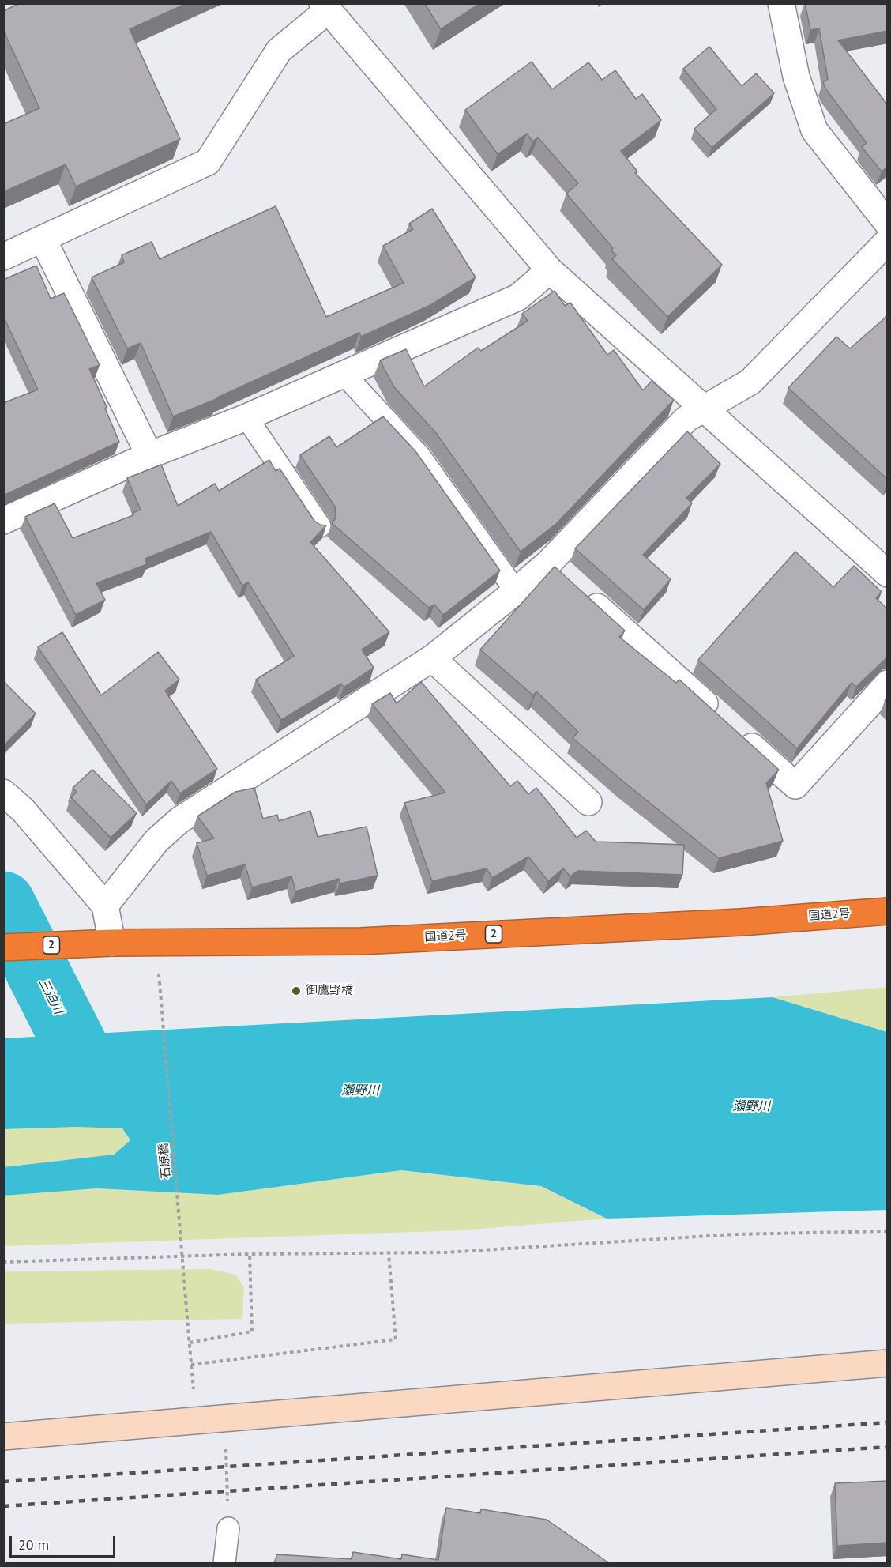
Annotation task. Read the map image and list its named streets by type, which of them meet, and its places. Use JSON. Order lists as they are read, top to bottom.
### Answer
{
  "streets": {
    "highway": ["国道2号", "2"],
    "path": ["石原橋"]
  },
  "water": ["三迫川", "瀬野川"],
  "places": ["御鷹野橋"],
  "scale_bar": "20 m"
}
